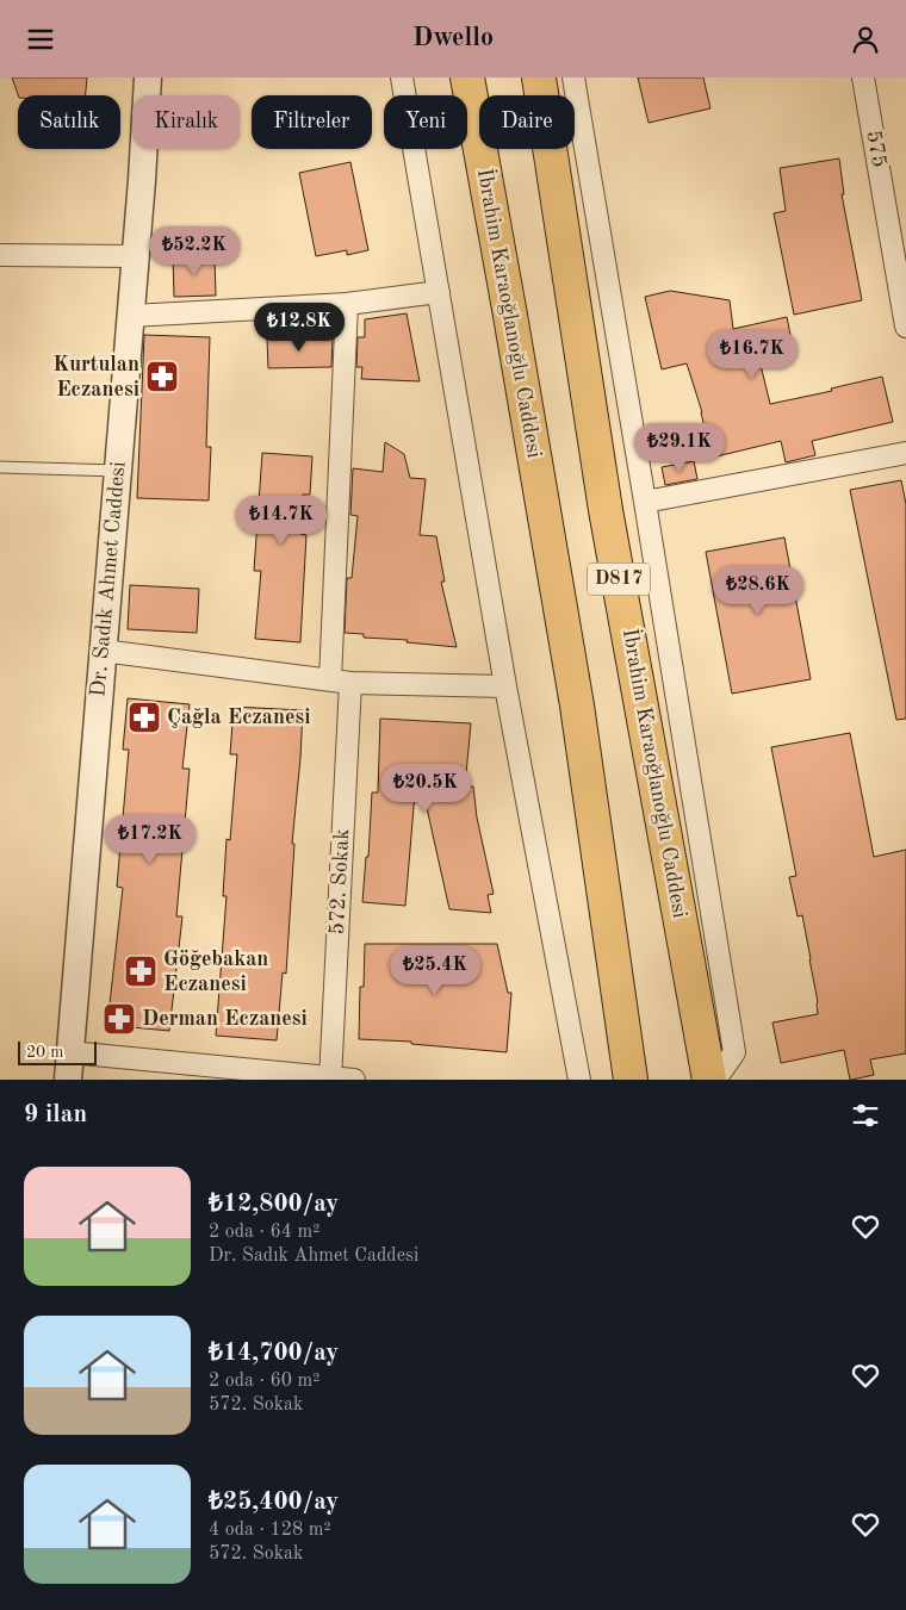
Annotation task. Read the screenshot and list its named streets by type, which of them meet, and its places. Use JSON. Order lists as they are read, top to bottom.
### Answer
{
  "streets": {
    "highway": ["İbrahim Karaoğlanoğlu Caddesi", "D817"],
    "street": ["575", "Dr. Sadık Ahmet Caddesi", "572. Sokak"]
  },
  "places": {
    "pharmacy": [
      "Kurtulan Eczanesi",
      "Çağla Eczanesi",
      "Göğebakan Eczanesi",
      "Derman Eczanesi"
    ]
  },
  "scale_bar": "20 m",
  "page": {
    "header": "Dwello",
    "chip": [
      "Satılık",
      "Kiralık",
      "Filtreler",
      "Yeni",
      "Daire"
    ],
    "price": [
      "₺52.2K",
      "₺12.8K",
      "₺16.7K",
      "₺29.1K",
      "₺14.7K",
      "₺28.6K",
      "₺20.5K",
      "₺17.2K",
      "₺25.4K"
    ],
    "scale": "20 m",
    "heading": "9 ilan",
    "list": [
      {
        "name": "₺12,800/ay",
        "note": "2 oda · 64 m² · Dr. Sadık Ahmet Caddesi"
      },
      {
        "name": "₺14,700/ay",
        "note": "2 oda · 60 m² · 572. Sokak"
      },
      {
        "name": "₺25,400/ay",
        "note": "4 oda · 128 m² · 572. Sokak"
      }
    ]
  }
}
